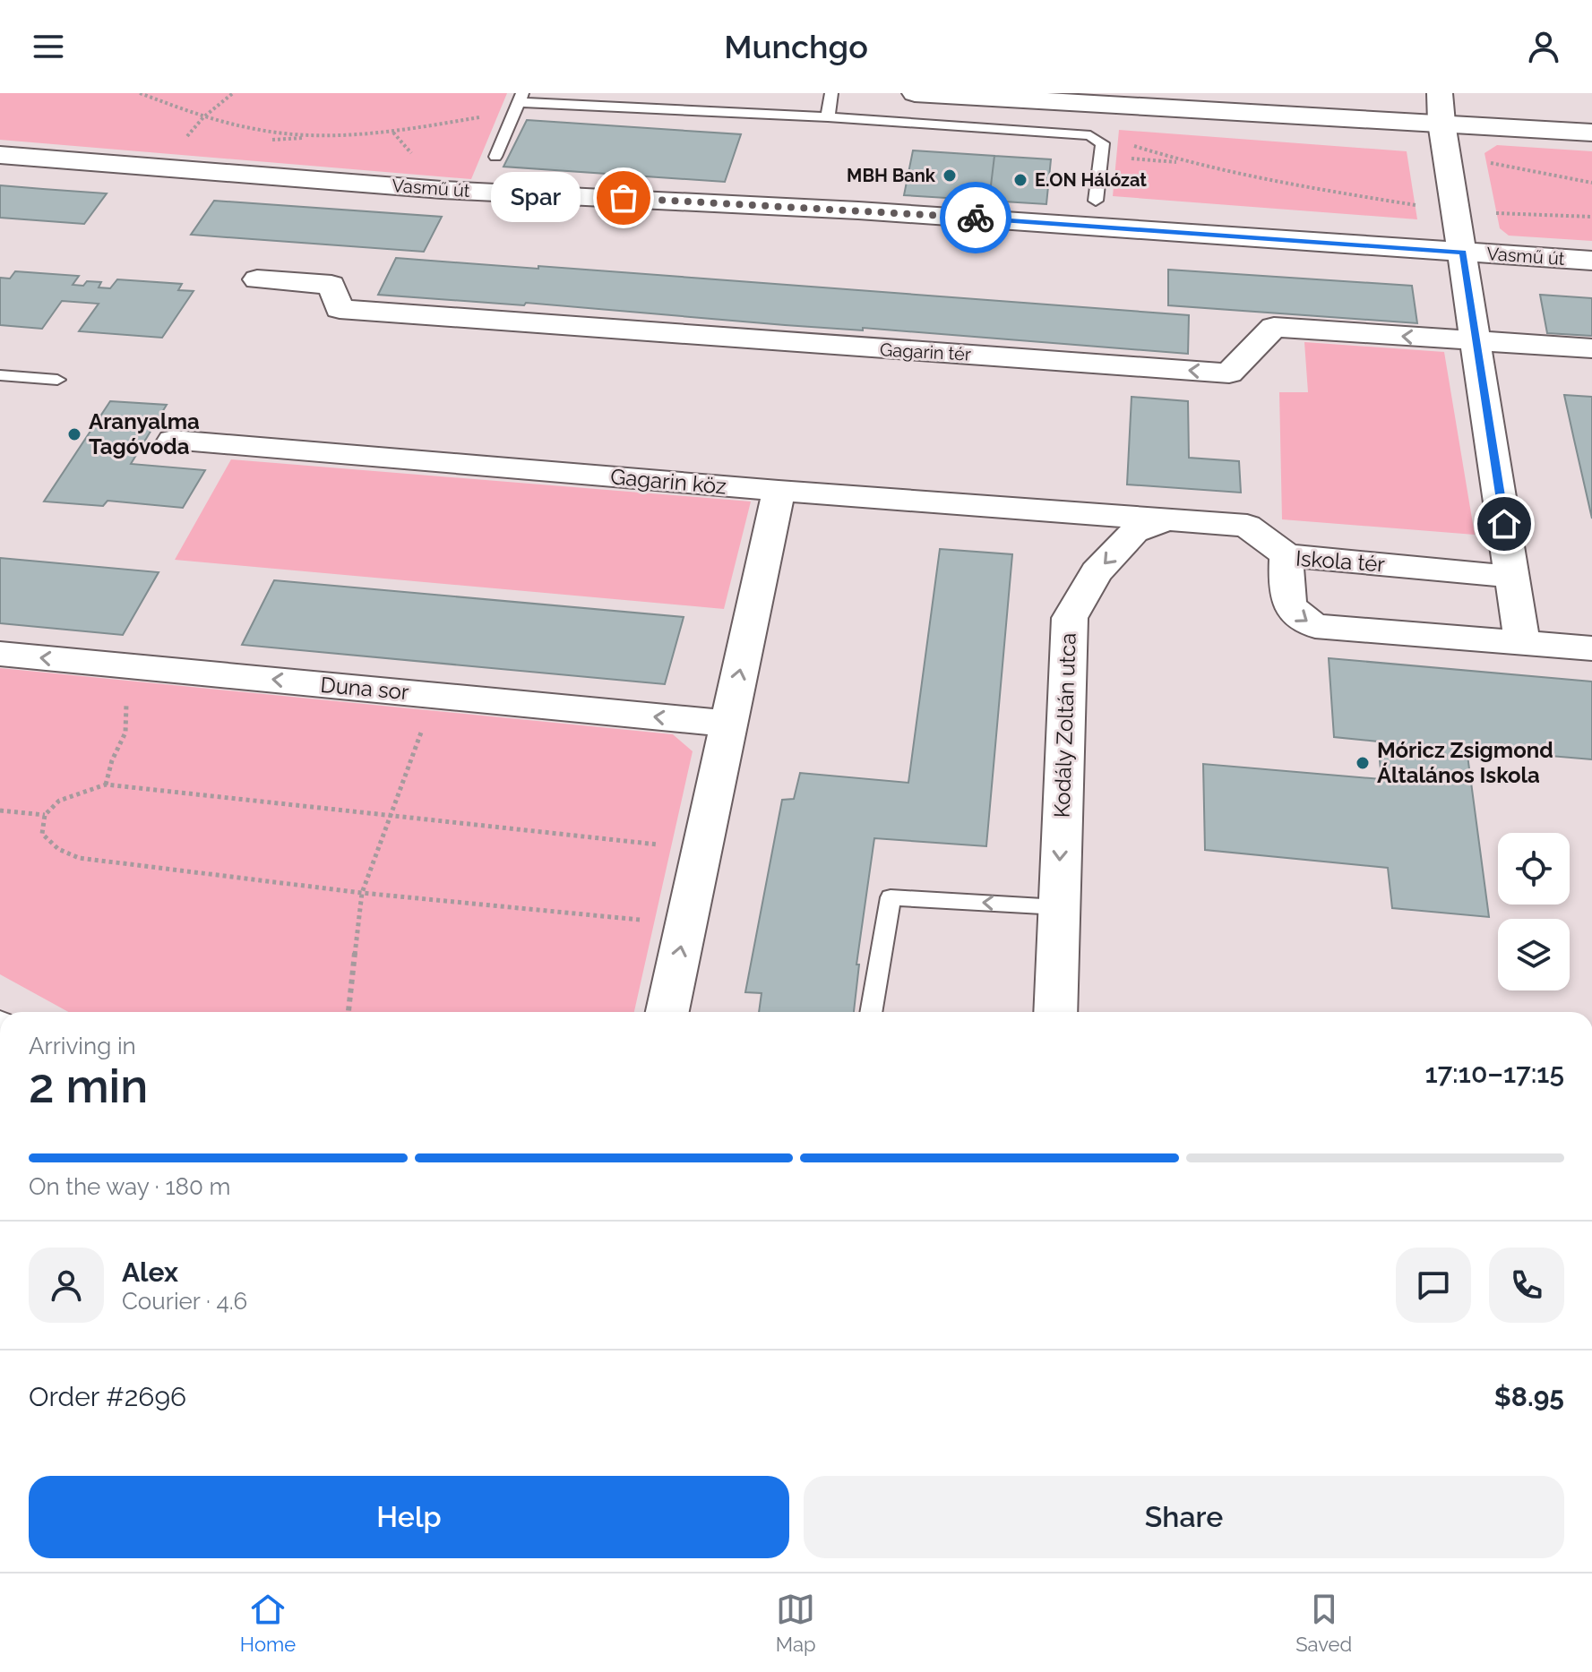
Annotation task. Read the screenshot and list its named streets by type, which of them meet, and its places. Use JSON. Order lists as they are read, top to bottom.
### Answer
{
  "streets": {
    "street": [
      "Vasmű út",
      "Gagarin tér",
      "Gagarin köz",
      "Iskola tér",
      "Duna sor",
      "Kodály Zoltán utca"
    ]
  },
  "crossings": [
    ["Gagarin köz", "Kodály Zoltán utca"],
    ["Iskola tér", "Kodály Zoltán utca"]
  ],
  "one_way": ["Duna sor"],
  "places": [
    "MBH Bank",
    "E.ON Hálózat",
    "Spar",
    "Aranyalma Tagóvoda",
    "Móricz Zsigmond Általános Iskola"
  ],
  "page": {
    "header": "Munchgo",
    "bubble": "Spar",
    "heading": ["2 min", "Arriving in", "17:10–17:15"],
    "panel": [
      "Alex",
      "Courier · 4.6",
      "Order #2696",
      "$8.95"
    ],
    "bar": "On the way · 180 m",
    "buttons": ["Help", "Share"],
    "tabs": ["Home", "Map", "Saved"]
  }
}
